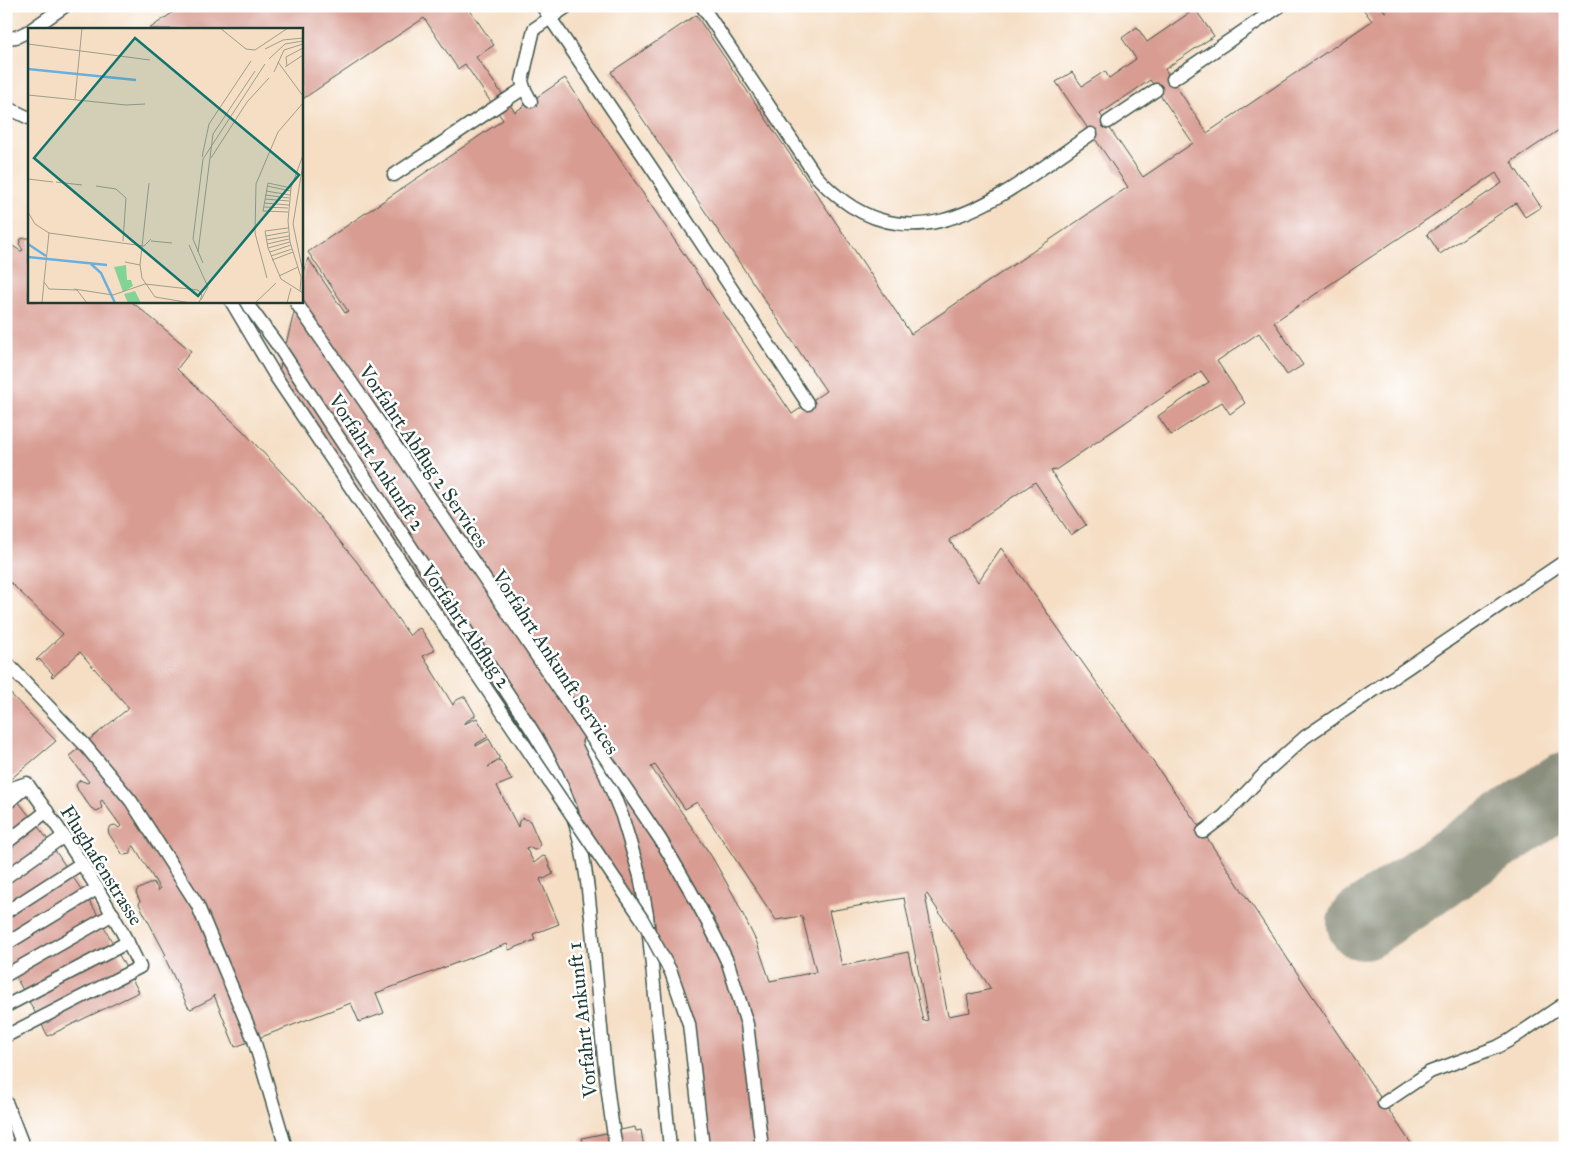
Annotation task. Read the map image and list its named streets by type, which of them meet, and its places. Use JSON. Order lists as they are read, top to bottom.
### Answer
{
  "streets": {
    "lane": [
      "Vorfahrt Abflug 2 Services",
      "Vorfahrt Ankunft 2",
      "Vorfahrt Abflug 2",
      "Vorfahrt Ankunft Services",
      "Flughafenstrasse",
      "Vorfahrt Ankunft 1"
    ]
  },
  "crossings": [
    ["Vorfahrt Ankunft 2", "Vorfahrt Ankunft 1"]
  ]
}
